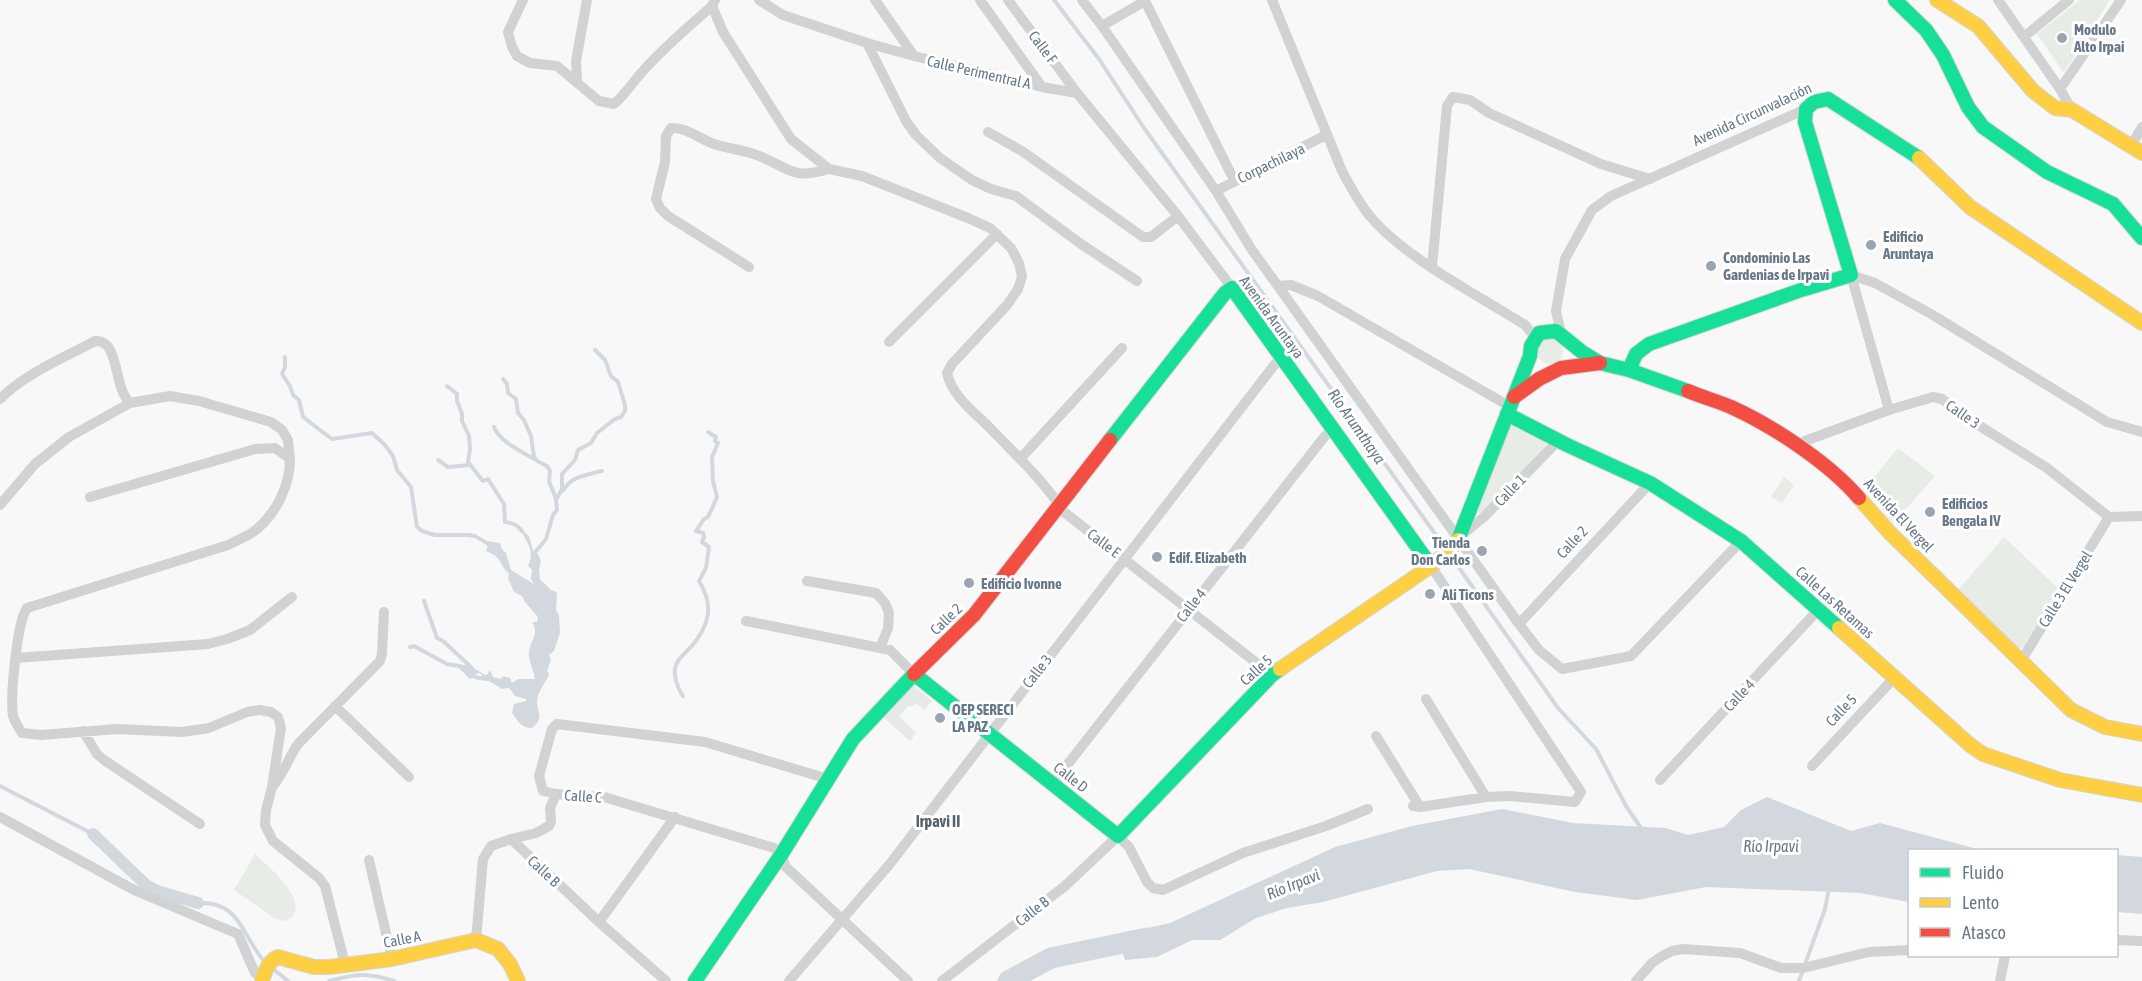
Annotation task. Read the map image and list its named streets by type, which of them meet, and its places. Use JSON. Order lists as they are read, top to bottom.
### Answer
{
  "streets": {
    "main road": [
      "Avenida Circunvalación",
      "Avenida Aruntaya",
      "Avenida El Vergel",
      "Calle 2",
      "Calle Las Retamas",
      "Calle 5",
      "Calle D",
      "Calle A"
    ],
    "street": [
      "Calle F",
      "Calle Perimentral A",
      "Corpachilaya",
      "Calle 3",
      "Calle 1",
      "Calle E",
      "Calle 3 El Vergel",
      "Calle 4",
      "Calle C",
      "Calle B"
    ]
  },
  "crossings": [
    ["Calle F", "Calle Perimentral A"],
    ["Calle F", "Avenida Aruntaya"],
    ["Calle Perimentral A", "Avenida Aruntaya"],
    ["Avenida Aruntaya", "Calle 3"],
    ["Avenida Aruntaya", "Calle 2"],
    ["Avenida Aruntaya", "Calle 4"],
    ["Avenida Aruntaya", "Calle 5"],
    ["Calle 3", "Avenida El Vergel"],
    ["Calle 3", "Calle E"],
    ["Calle 3", "Calle 3 El Vergel"],
    ["Calle 3", "Calle D"],
    ["Calle 3", "Calle C"],
    ["Calle 1", "Calle Las Retamas"],
    ["Avenida El Vergel", "Calle 3 El Vergel"],
    ["Calle 2", "Calle E"],
    ["Calle 2", "Calle Las Retamas"],
    ["Calle 2", "Calle D"],
    ["Calle 2", "Calle C"],
    ["Calle E", "Calle 4"],
    ["Calle E", "Calle 5"],
    ["Calle Las Retamas", "Calle 4"],
    ["Calle Las Retamas", "Calle 5"],
    ["Calle 4", "Calle D"],
    ["Calle 5", "Calle D"],
    ["Calle 5", "Calle B"],
    ["Calle D", "Calle B"]
  ],
  "districts": ["Irpavi II"],
  "water": ["Río Arumthaya", "Río Irpavi"],
  "places": [
    "Modulo Alto Irpai",
    "Edificio Aruntaya",
    "Condominio Las Gardenias de Irpavi",
    "Edificios Bengala IV",
    "Tienda Don Carlos",
    "Edif. Elizabeth",
    "Edificio Ivonne",
    "Ali Ticons",
    "OEP SERECI LA PAZ"
  ],
  "legend": ["Fluido", "Lento", "Atasco"]
}
